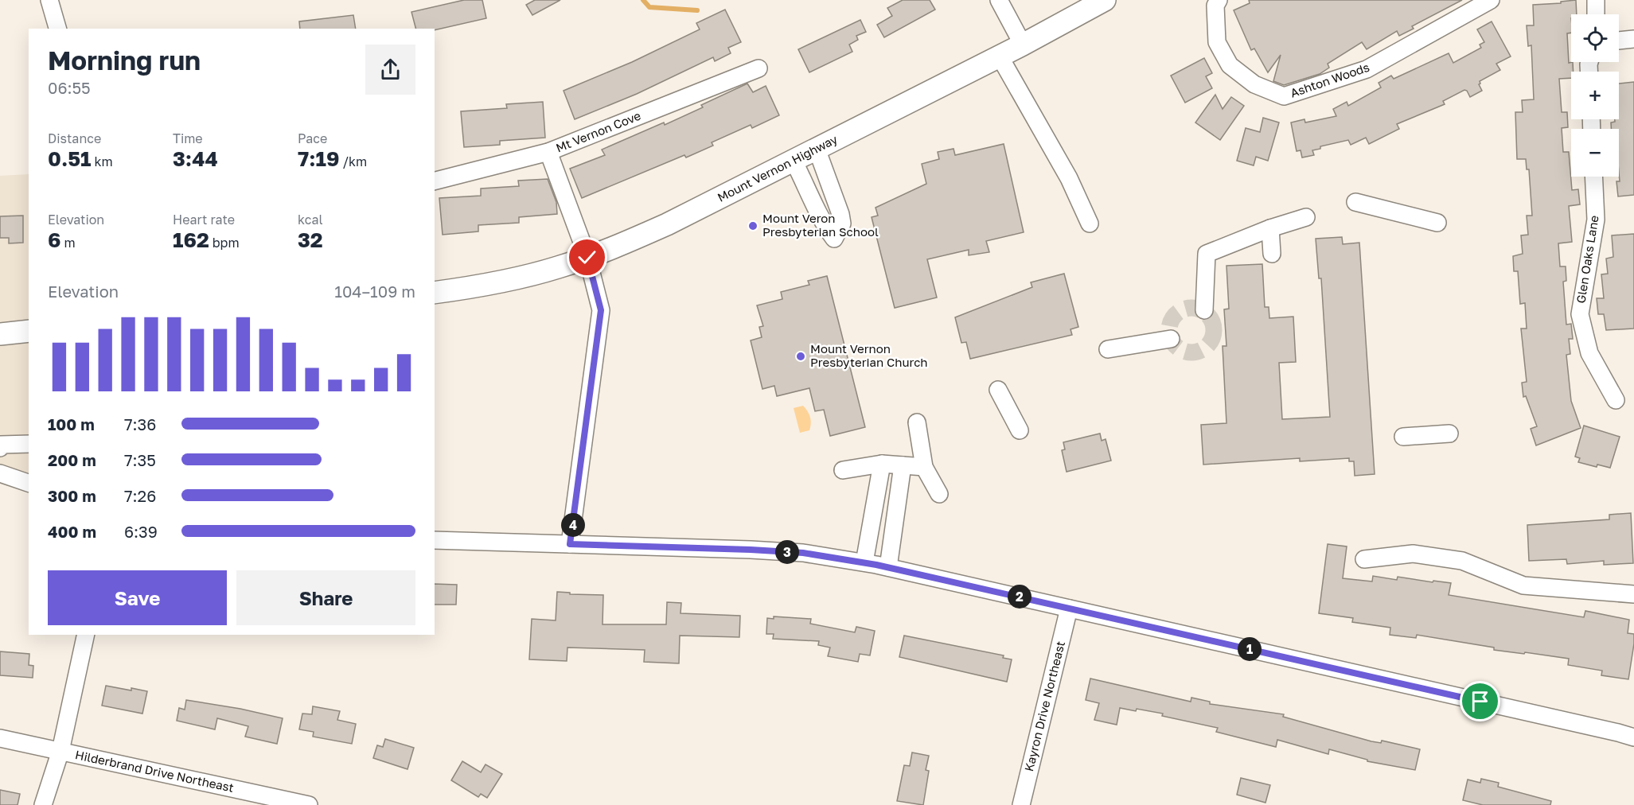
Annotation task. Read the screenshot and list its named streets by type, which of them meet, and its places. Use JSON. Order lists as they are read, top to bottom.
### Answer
{
  "streets": {
    "main road": ["Mount Vernon Highway"],
    "street": [
      "Ashton Woods",
      "Mt Vernon Cove",
      "Glen Oaks Lane",
      "Kayron Drive Northeast",
      "Hilderbrand Drive Northeast"
    ]
  },
  "places": ["Mount Veron Presbyterian School", "Mount Vernon Presbyterian Church"],
  "page": {
    "map_buttons": ["+", "−"],
    "heading": ["Morning run", "06:55"],
    "stats": [
      ["Distance", "0.51 km"],
      ["Time", "3:44"],
      ["Pace", "7:19 /km"],
      ["Elevation", "6 m"],
      ["Heart rate", "162 bpm"],
      ["kcal", "32"]
    ],
    "chart": ["Elevation", "104–109 m"],
    "list": [
      {
        "name": "100 m",
        "note": "7:36"
      },
      {
        "name": "200 m",
        "note": "7:35"
      },
      {
        "name": "300 m",
        "note": "7:26"
      },
      {
        "name": "400 m",
        "note": "6:39"
      }
    ],
    "pins": [
      "4",
      "3",
      "2",
      "1"
    ],
    "buttons": ["Save", "Share"]
  }
}
